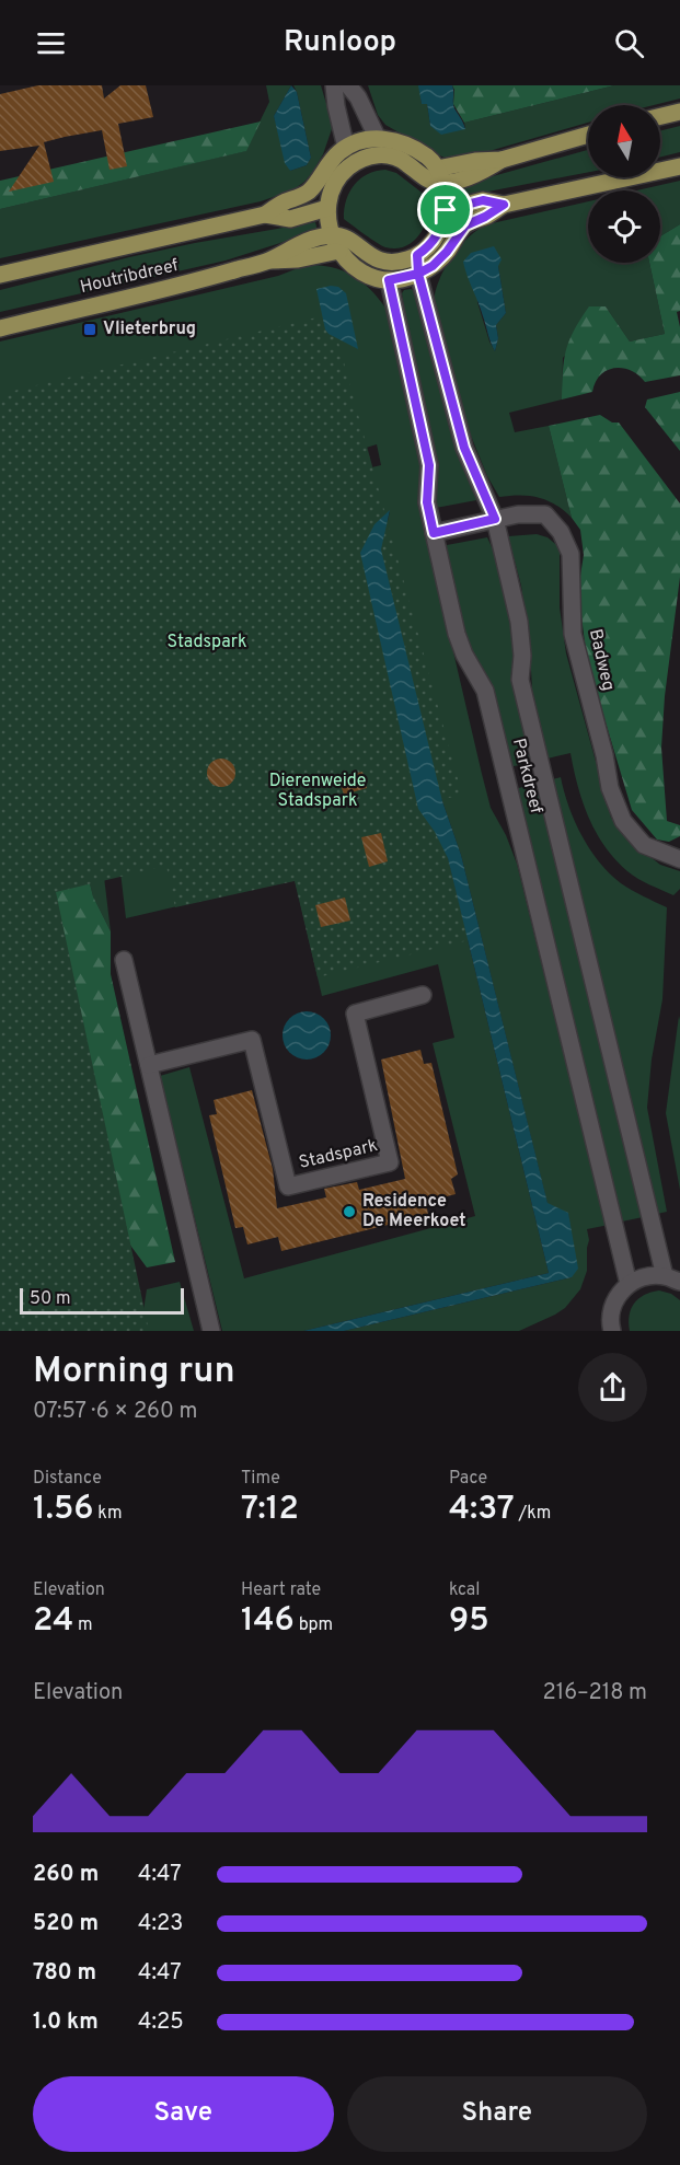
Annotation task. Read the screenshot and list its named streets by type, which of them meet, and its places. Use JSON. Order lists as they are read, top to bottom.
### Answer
{
  "streets": {
    "main road": ["Houtribdreef"],
    "street": ["Badweg", "Parkdreef", "Stadspark"]
  },
  "crossings": [
    ["Badweg", "Parkdreef"]
  ],
  "parks": ["Stadspark", "Dierenweide Stadspark"],
  "places": {
    "transit": ["Vlieterbrug"],
    "other": ["Residence De Meerkoet"]
  },
  "scale_bar": "50 m",
  "north": "top",
  "page": {
    "header": "Runloop",
    "scale": "50 m",
    "heading": ["Morning run", "07:57 · 6 × 260 m"],
    "stats": [
      ["Distance", "1.56 km"],
      ["Time", "7:12"],
      ["Pace", "4:37 /km"],
      ["Elevation", "24 m"],
      ["Heart rate", "146 bpm"],
      ["kcal", "95"]
    ],
    "chart": ["Elevation", "216–218 m"],
    "list": [
      {
        "name": "260 m",
        "note": "4:47"
      },
      {
        "name": "520 m",
        "note": "4:23"
      },
      {
        "name": "780 m",
        "note": "4:47"
      },
      {
        "name": "1.0 km",
        "note": "4:25"
      }
    ],
    "buttons": ["Save", "Share"]
  }
}
